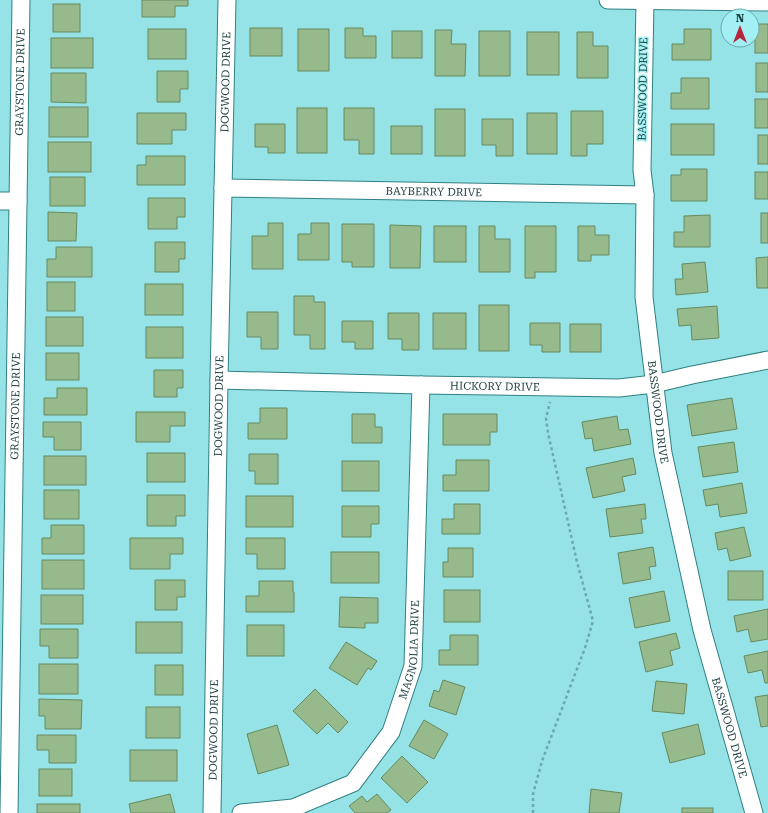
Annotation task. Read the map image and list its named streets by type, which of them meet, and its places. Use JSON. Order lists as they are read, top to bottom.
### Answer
{
  "streets": {
    "street": [
      "GRAYSTONE DRIVE",
      "DOGWOOD DRIVE",
      "BASSWOOD DRIVE",
      "BAYBERRY DRIVE",
      "HICKORY DRIVE",
      "MAGNOLIA DRIVE"
    ]
  },
  "crossings": [
    ["DOGWOOD DRIVE", "BAYBERRY DRIVE"],
    ["DOGWOOD DRIVE", "HICKORY DRIVE"],
    ["BASSWOOD DRIVE", "BAYBERRY DRIVE"],
    ["BASSWOOD DRIVE", "HICKORY DRIVE"],
    ["HICKORY DRIVE", "MAGNOLIA DRIVE"]
  ],
  "north": "top"
}
